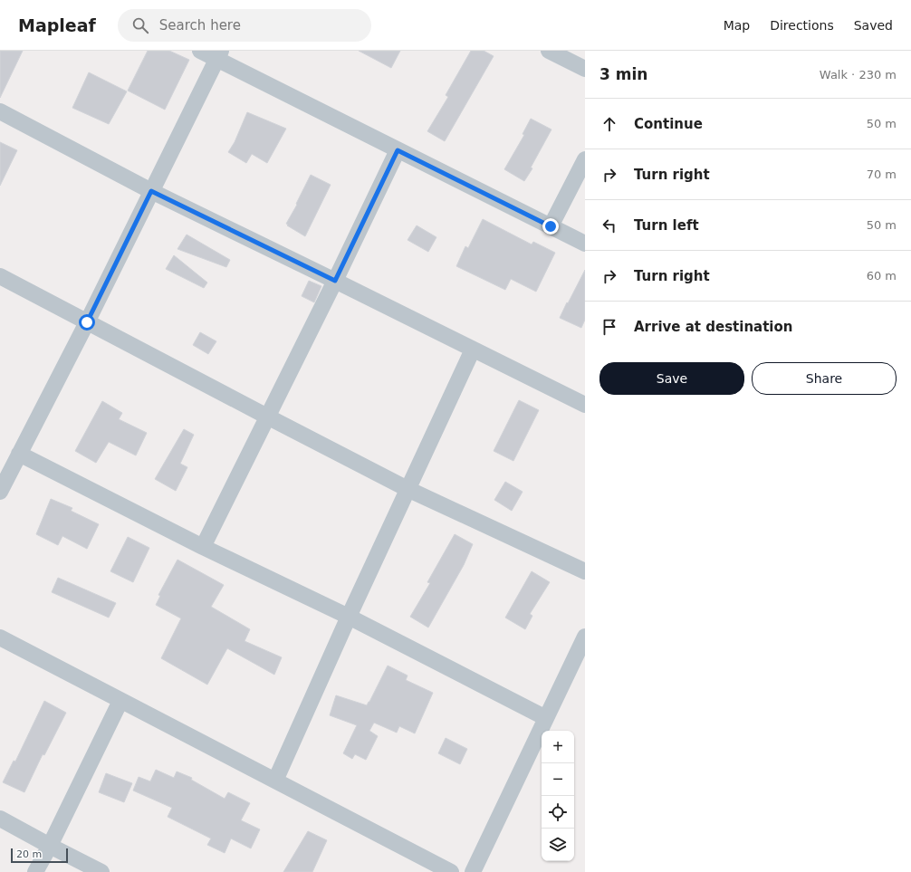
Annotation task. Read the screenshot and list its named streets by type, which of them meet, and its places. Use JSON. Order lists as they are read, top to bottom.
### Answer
{
  "scale_bar": "20 m",
  "page": {
    "header": "Mapleaf",
    "search": "Search here",
    "nav": ["Map", "Directions", "Saved"],
    "heading": ["3 min", "Walk · 230 m"],
    "list": [
      ["Continue", "50 m"],
      ["Turn right", "70 m"],
      ["Turn left", "50 m"],
      ["Turn right", "60 m"],
      "Arrive at destination"
    ],
    "buttons": ["Save", "Share"],
    "map_buttons": ["+", "−"],
    "scale": "20 m"
  }
}
